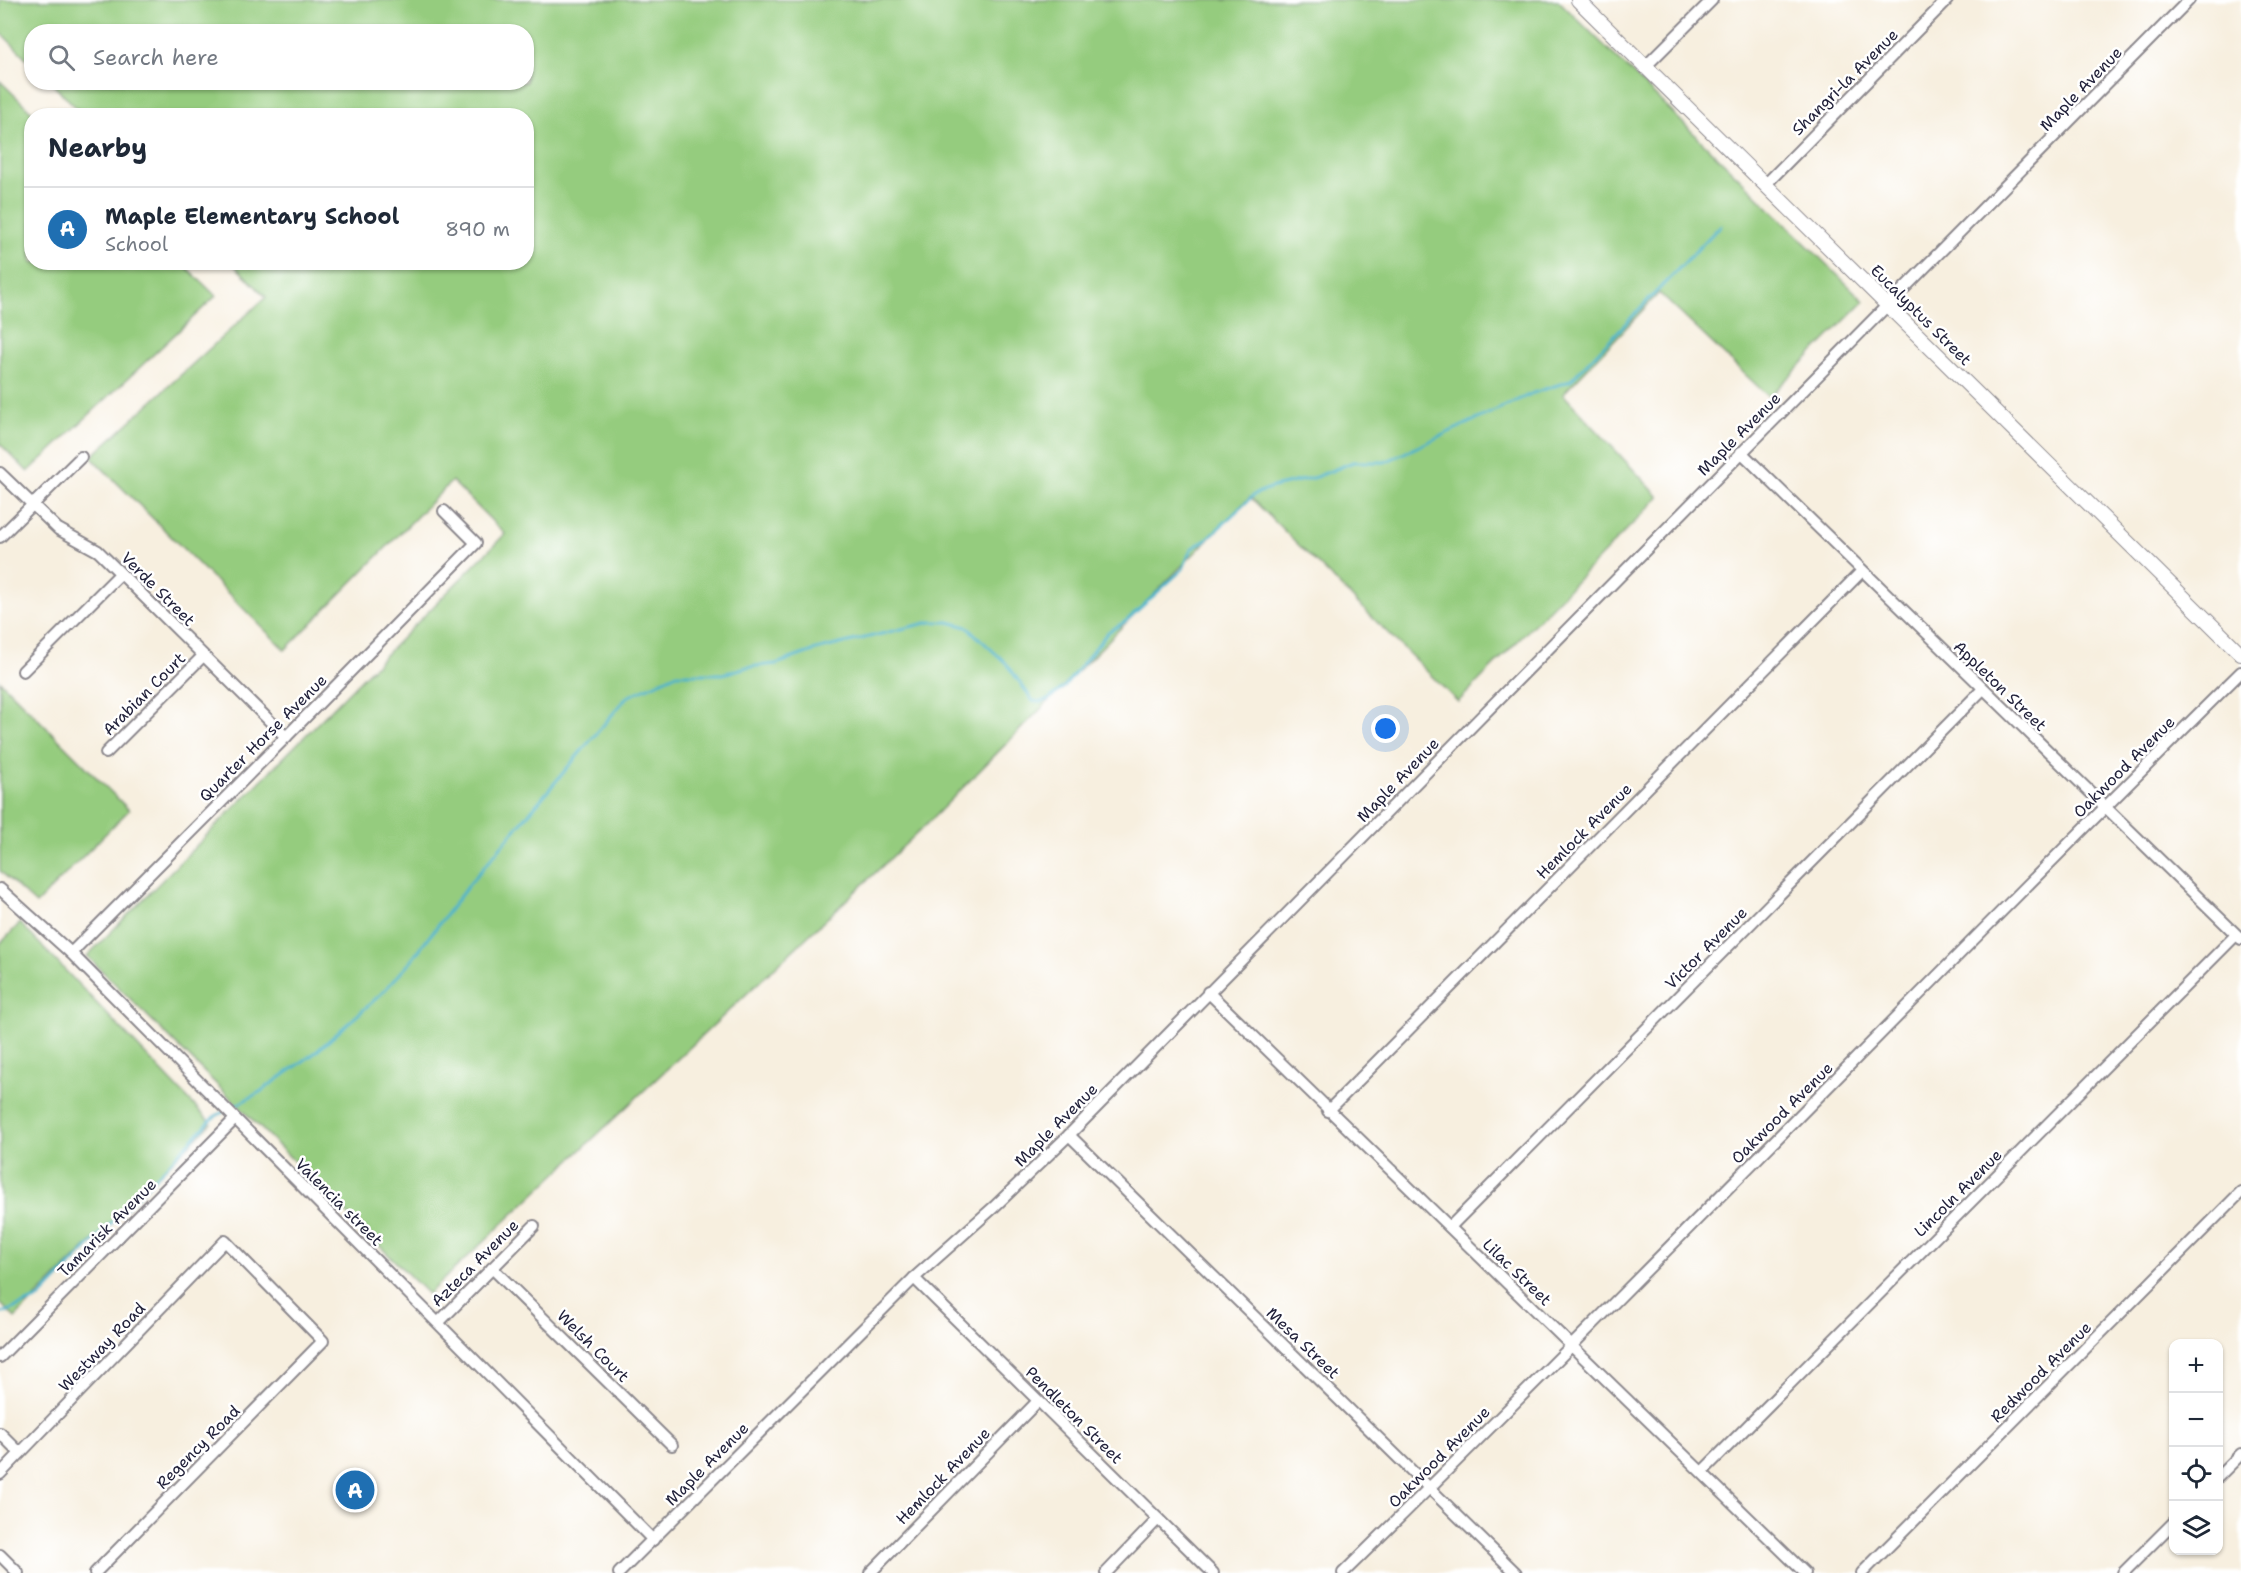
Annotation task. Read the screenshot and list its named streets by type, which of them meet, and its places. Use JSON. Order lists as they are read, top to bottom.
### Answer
{
  "streets": {
    "main road": ["Eucalyptus Street"],
    "street": [
      "Shangri-la Avenue",
      "Maple Avenue",
      "Verde Street",
      "Appleton Street",
      "Arabian Court",
      "Quarter Horse Avenue",
      "Oakwood Avenue",
      "Hemlock Avenue",
      "Victor Avenue",
      "Lincoln Avenue",
      "Valencia street",
      "Tamarisk Avenue",
      "Azteca Avenue",
      "Lilac Street",
      "Mesa Street",
      "Welsh Court",
      "Westway Road",
      "Redwood Avenue",
      "Pendleton Street",
      "Regency Road"
    ]
  },
  "crossings": [
    ["Shangri-la Avenue", "Eucalyptus Street"],
    ["Maple Avenue", "Eucalyptus Street"],
    ["Maple Avenue", "Appleton Street"],
    ["Maple Avenue", "Valencia street"],
    ["Maple Avenue", "Lilac Street"],
    ["Maple Avenue", "Mesa Street"],
    ["Maple Avenue", "Pendleton Street"],
    ["Verde Street", "Arabian Court"],
    ["Verde Street", "Quarter Horse Avenue"],
    ["Appleton Street", "Oakwood Avenue"],
    ["Appleton Street", "Hemlock Avenue"],
    ["Appleton Street", "Victor Avenue"],
    ["Appleton Street", "Lincoln Avenue"],
    ["Quarter Horse Avenue", "Valencia street"],
    ["Oakwood Avenue", "Lilac Street"],
    ["Oakwood Avenue", "Mesa Street"],
    ["Hemlock Avenue", "Lilac Street"],
    ["Hemlock Avenue", "Pendleton Street"],
    ["Victor Avenue", "Lilac Street"],
    ["Lincoln Avenue", "Lilac Street"],
    ["Valencia street", "Tamarisk Avenue"],
    ["Valencia street", "Azteca Avenue"],
    ["Azteca Avenue", "Welsh Court"],
    ["Westway Road", "Regency Road"]
  ],
  "page": {
    "search": "Search here",
    "heading": "Nearby",
    "list": [
      {
        "mark": "A",
        "name": "Maple Elementary School",
        "note": "School",
        "value": "890 m"
      }
    ],
    "map_buttons": ["+", "−"],
    "pins": "A"
  }
}
